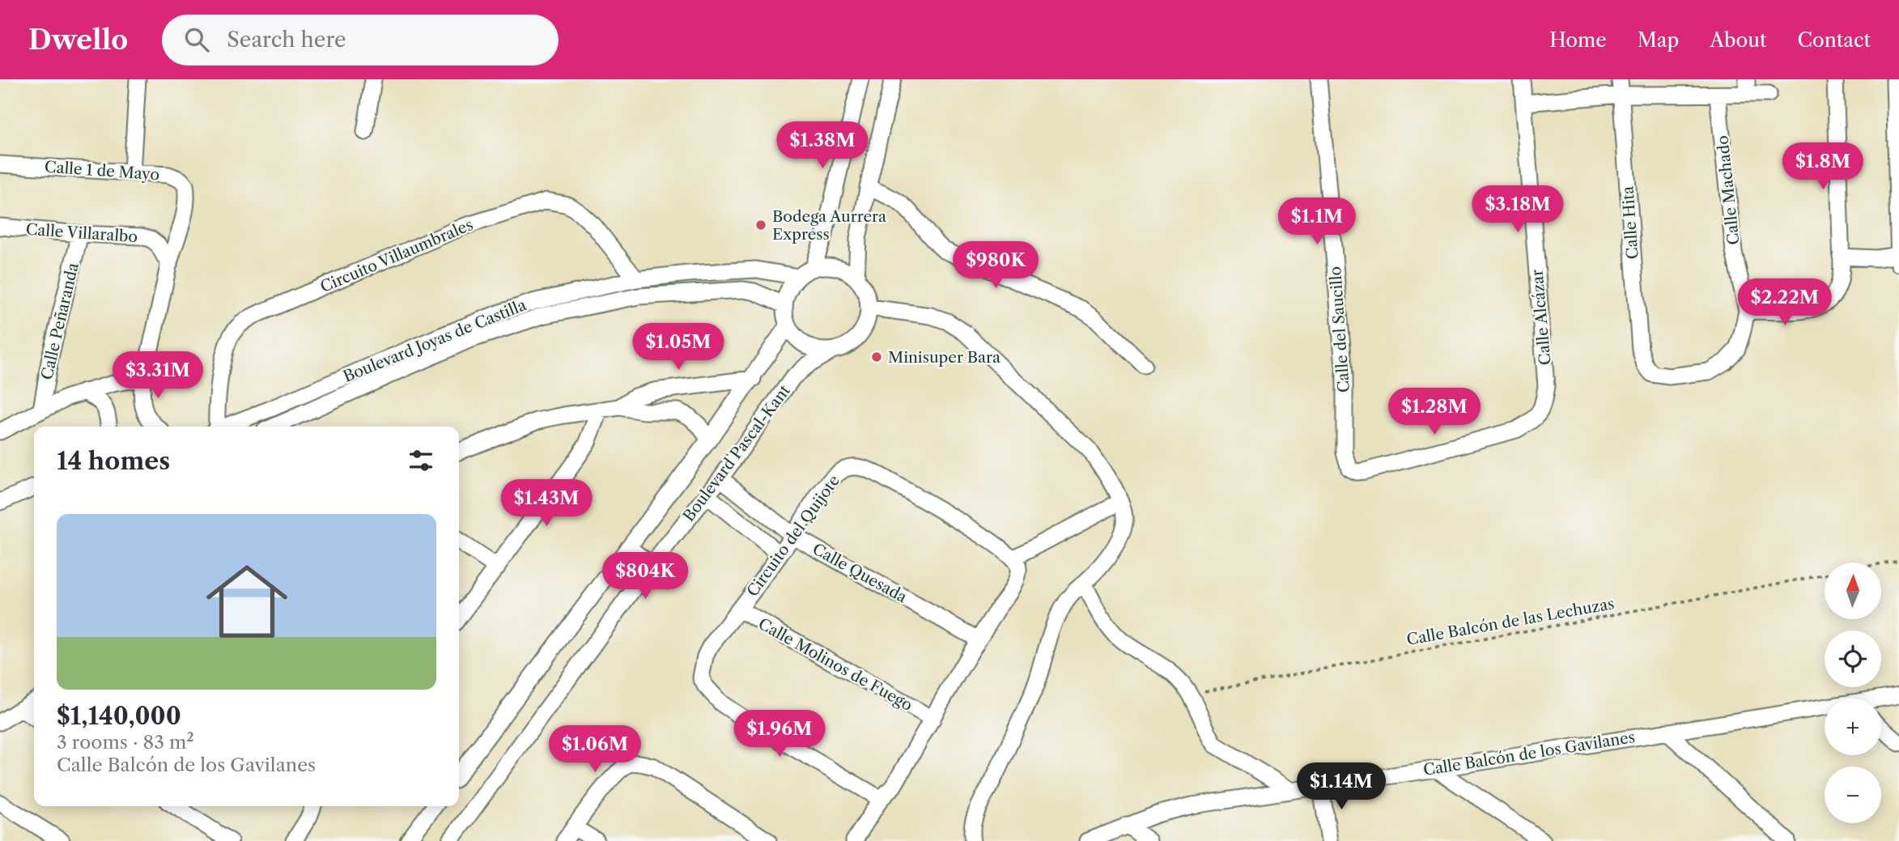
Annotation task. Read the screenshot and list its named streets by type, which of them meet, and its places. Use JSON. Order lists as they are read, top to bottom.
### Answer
{
  "streets": {
    "street": [
      "Calle 1 de Mayo",
      "Calle Machado",
      "Calle Hita",
      "Calle Villaralbo",
      "Circuito Villaumbrales",
      "Calle Alcázar",
      "Calle Peñaranda",
      "Calle del Saucillo",
      "Boulevard Joyas de Castilla",
      "Boulevard Pascal-Kant",
      "Circuito del Quijote",
      "Calle Quesada",
      "Calle Molinos de Fuego",
      "Calle Balcón de los Gavilanes"
    ],
    "path": ["Calle Balcón de las Lechuzas"]
  },
  "crossings": [
    ["Calle 1 de Mayo", "Calle Villaralbo"],
    ["Calle Machado", "Calle Hita"],
    ["Calle Villaralbo", "Calle Peñaranda"],
    ["Circuito Villaumbrales", "Boulevard Joyas de Castilla"],
    ["Calle Alcázar", "Calle del Saucillo"],
    ["Boulevard Joyas de Castilla", "Boulevard Pascal-Kant"],
    ["Boulevard Pascal-Kant", "Calle Quesada"],
    ["Circuito del Quijote", "Calle Quesada"],
    ["Circuito del Quijote", "Calle Molinos de Fuego"]
  ],
  "places": ["Bodega Aurrera Express", "Minisuper Bara"],
  "north": "top",
  "page": {
    "header": "Dwello",
    "search": "Search here",
    "nav": [
      "Home",
      "Map",
      "About",
      "Contact"
    ],
    "price": [
      "$1.38M",
      "$1.8M",
      "$3.18M",
      "$1.1M",
      "$980K",
      "$2.22M",
      "$1.05M",
      "$3.31M",
      "$1.28M",
      "$1.43M",
      "$804K",
      "$1.96M",
      "$1.06M",
      "$1.14M"
    ],
    "heading": "14 homes",
    "list": [
      {
        "name": "$1,140,000",
        "note": "3 rooms · 83 m² · Calle Balcón de los Gavilanes"
      }
    ],
    "map_buttons": ["+", "−"]
  }
}
